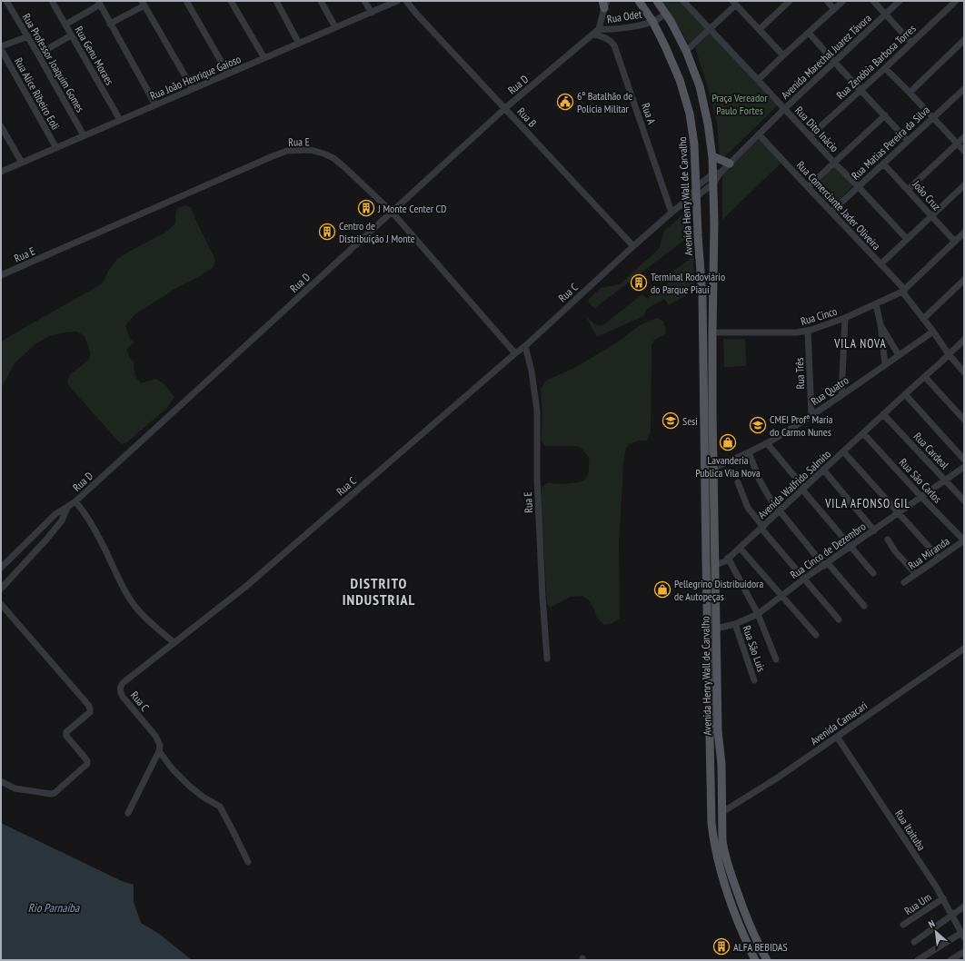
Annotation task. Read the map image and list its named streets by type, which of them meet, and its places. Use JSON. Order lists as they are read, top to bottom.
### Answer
{
  "streets": {
    "main road": ["Avenida Henry Wall de Carvalho"],
    "street": [
      "Rua Odet",
      "Rua Genu Moraes",
      "Avenida Marechal Juarez Távora",
      "Rua Zenóbia Barbosa Torres",
      "Rua Professor Joaquim Gomes",
      "Rua João Henrique Gaioso",
      "Rua D",
      "Rua Alice Ribeiro Eoli",
      "Rua A",
      "Rua B",
      "Rua Dito Inácio",
      "Rua E",
      "Rua Matias Pereira da Silva",
      "João Cruz",
      "Rua Comerciante Jader Oliveira",
      "Rua C",
      "Rua Cinco",
      "Rua Três",
      "Rua Quatro",
      "Rua Cardeal",
      "Rua São Carlos",
      "Avenida Walfrido Salmito",
      "Rua Cinco de Dezembro",
      "Rua Miranda",
      "Rua São Luis",
      "Avenida Camacari",
      "Rua Itaituba",
      "Rua Um"
    ]
  },
  "crossings": [
    ["Rua Odet", "Rua D"],
    ["Rua Odet", "Avenida Henry Wall de Carvalho"],
    ["Rua Genu Moraes", "Rua João Henrique Gaioso"],
    ["Avenida Marechal Juarez Távora", "Rua Dito Inácio"],
    ["Avenida Marechal Juarez Távora", "Avenida Henry Wall de Carvalho"],
    ["Avenida Marechal Juarez Távora", "Rua Comerciante Jader Oliveira"],
    ["Rua Zenóbia Barbosa Torres", "Rua Dito Inácio"],
    ["Rua Professor Joaquim Gomes", "Rua João Henrique Gaioso"],
    ["Rua João Henrique Gaioso", "Rua Alice Ribeiro Eoli"],
    ["Rua D", "Rua A"],
    ["Rua D", "Rua B"],
    ["Rua D", "Rua E"],
    ["Rua A", "Rua C"],
    ["Rua B", "Rua C"],
    ["Rua Dito Inácio", "Rua Matias Pereira da Silva"],
    ["Rua E", "Rua C"],
    ["Rua Matias Pereira da Silva", "João Cruz"],
    ["Rua Matias Pereira da Silva", "Rua Comerciante Jader Oliveira"],
    ["João Cruz", "Rua Cinco"],
    ["Avenida Henry Wall de Carvalho", "Rua C"],
    ["Avenida Henry Wall de Carvalho", "Rua Cinco"],
    ["Avenida Henry Wall de Carvalho", "Rua Quatro"],
    ["Avenida Henry Wall de Carvalho", "Avenida Walfrido Salmito"],
    ["Avenida Henry Wall de Carvalho", "Rua Cinco de Dezembro"],
    ["Avenida Henry Wall de Carvalho", "Avenida Camacari"],
    ["Rua Comerciante Jader Oliveira", "Rua Cinco"],
    ["Rua Comerciante Jader Oliveira", "Rua Quatro"],
    ["Rua Comerciante Jader Oliveira", "Avenida Walfrido Salmito"],
    ["Rua Cinco", "Rua Três"],
    ["Rua Três", "Rua Quatro"],
    ["Rua Cardeal", "Avenida Walfrido Salmito"],
    ["Rua Cardeal", "Rua Cinco de Dezembro"],
    ["Rua São Carlos", "Avenida Walfrido Salmito"],
    ["Rua São Carlos", "Rua Cinco de Dezembro"],
    ["Rua São Carlos", "Rua Miranda"],
    ["Rua Cinco de Dezembro", "Rua São Luis"],
    ["Avenida Camacari", "Rua Itaituba"],
    ["Rua Itaituba", "Rua Um"]
  ],
  "districts": ["VILA NOVA", "VILA AFONSO GIL", "DISTRITO INDUSTRIAL"],
  "water": ["Rio Parnaíba"],
  "parks": ["Praça Vereador Paulo Fortes"],
  "places": {
    "public building": ["6º Batalhão de Policia Militar"],
    "building": [
      "J Monte Center CD",
      "Centro de Distribuição J Monte",
      "Terminal Rodoviário do Parque Piauí",
      "ALFA BEBIDAS"
    ],
    "school or university": ["Sesi", "CMEI Profª Maria do Carmo Nunes"],
    "shop": ["Lavanderia Publica Vila Nova", "Pellegrino Distribuidora de Autopeças"]
  },
  "north": "top left"
}
